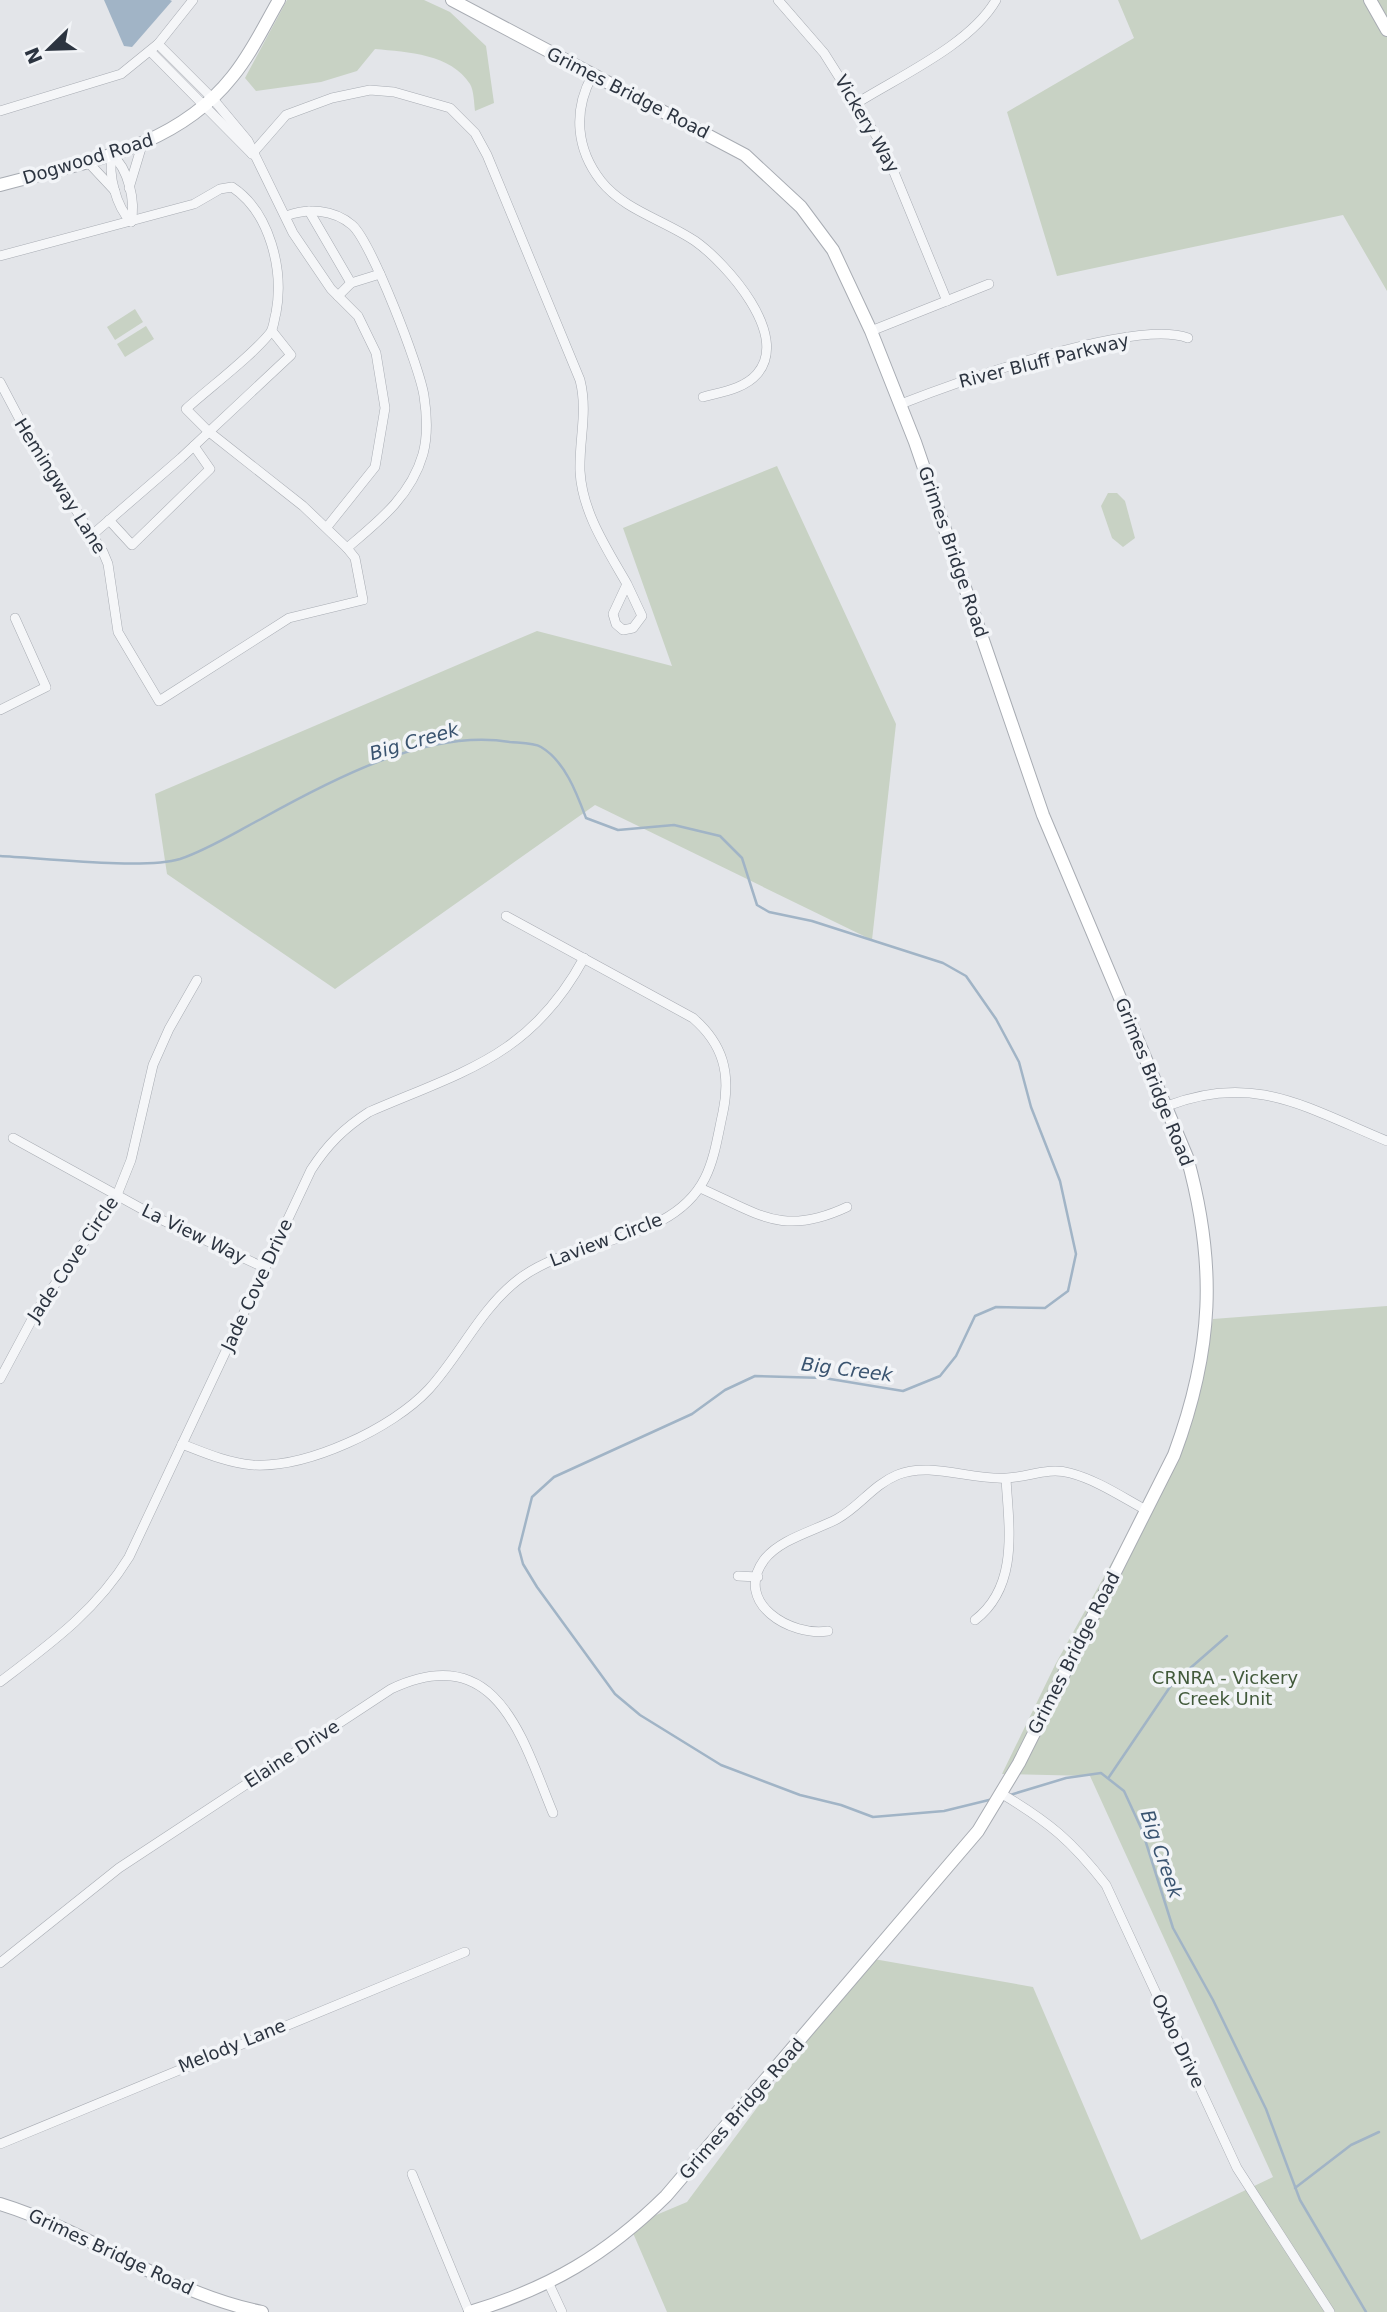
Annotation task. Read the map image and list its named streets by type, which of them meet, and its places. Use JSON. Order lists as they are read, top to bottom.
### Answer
{
  "streets": {
    "street": [
      "Grimes Bridge Road",
      "Vickery Way",
      "Dogwood Road",
      "River Bluff Parkway",
      "Hemingway Lane",
      "La View Way",
      "Laview Circle",
      "Jade Cove Circle",
      "Jade Cove Drive",
      "Elaine Drive",
      "Oxbo Drive",
      "Melody Lane"
    ]
  },
  "crossings": [
    ["Grimes Bridge Road", "River Bluff Parkway"],
    ["Grimes Bridge Road", "Oxbo Drive"],
    ["La View Way", "Jade Cove Circle"],
    ["La View Way", "Jade Cove Drive"],
    ["Laview Circle", "Jade Cove Drive"]
  ],
  "water": ["Big Creek"],
  "parks": ["CRNRA - Vickery Creek Unit"],
  "north": "bottom left"
}
